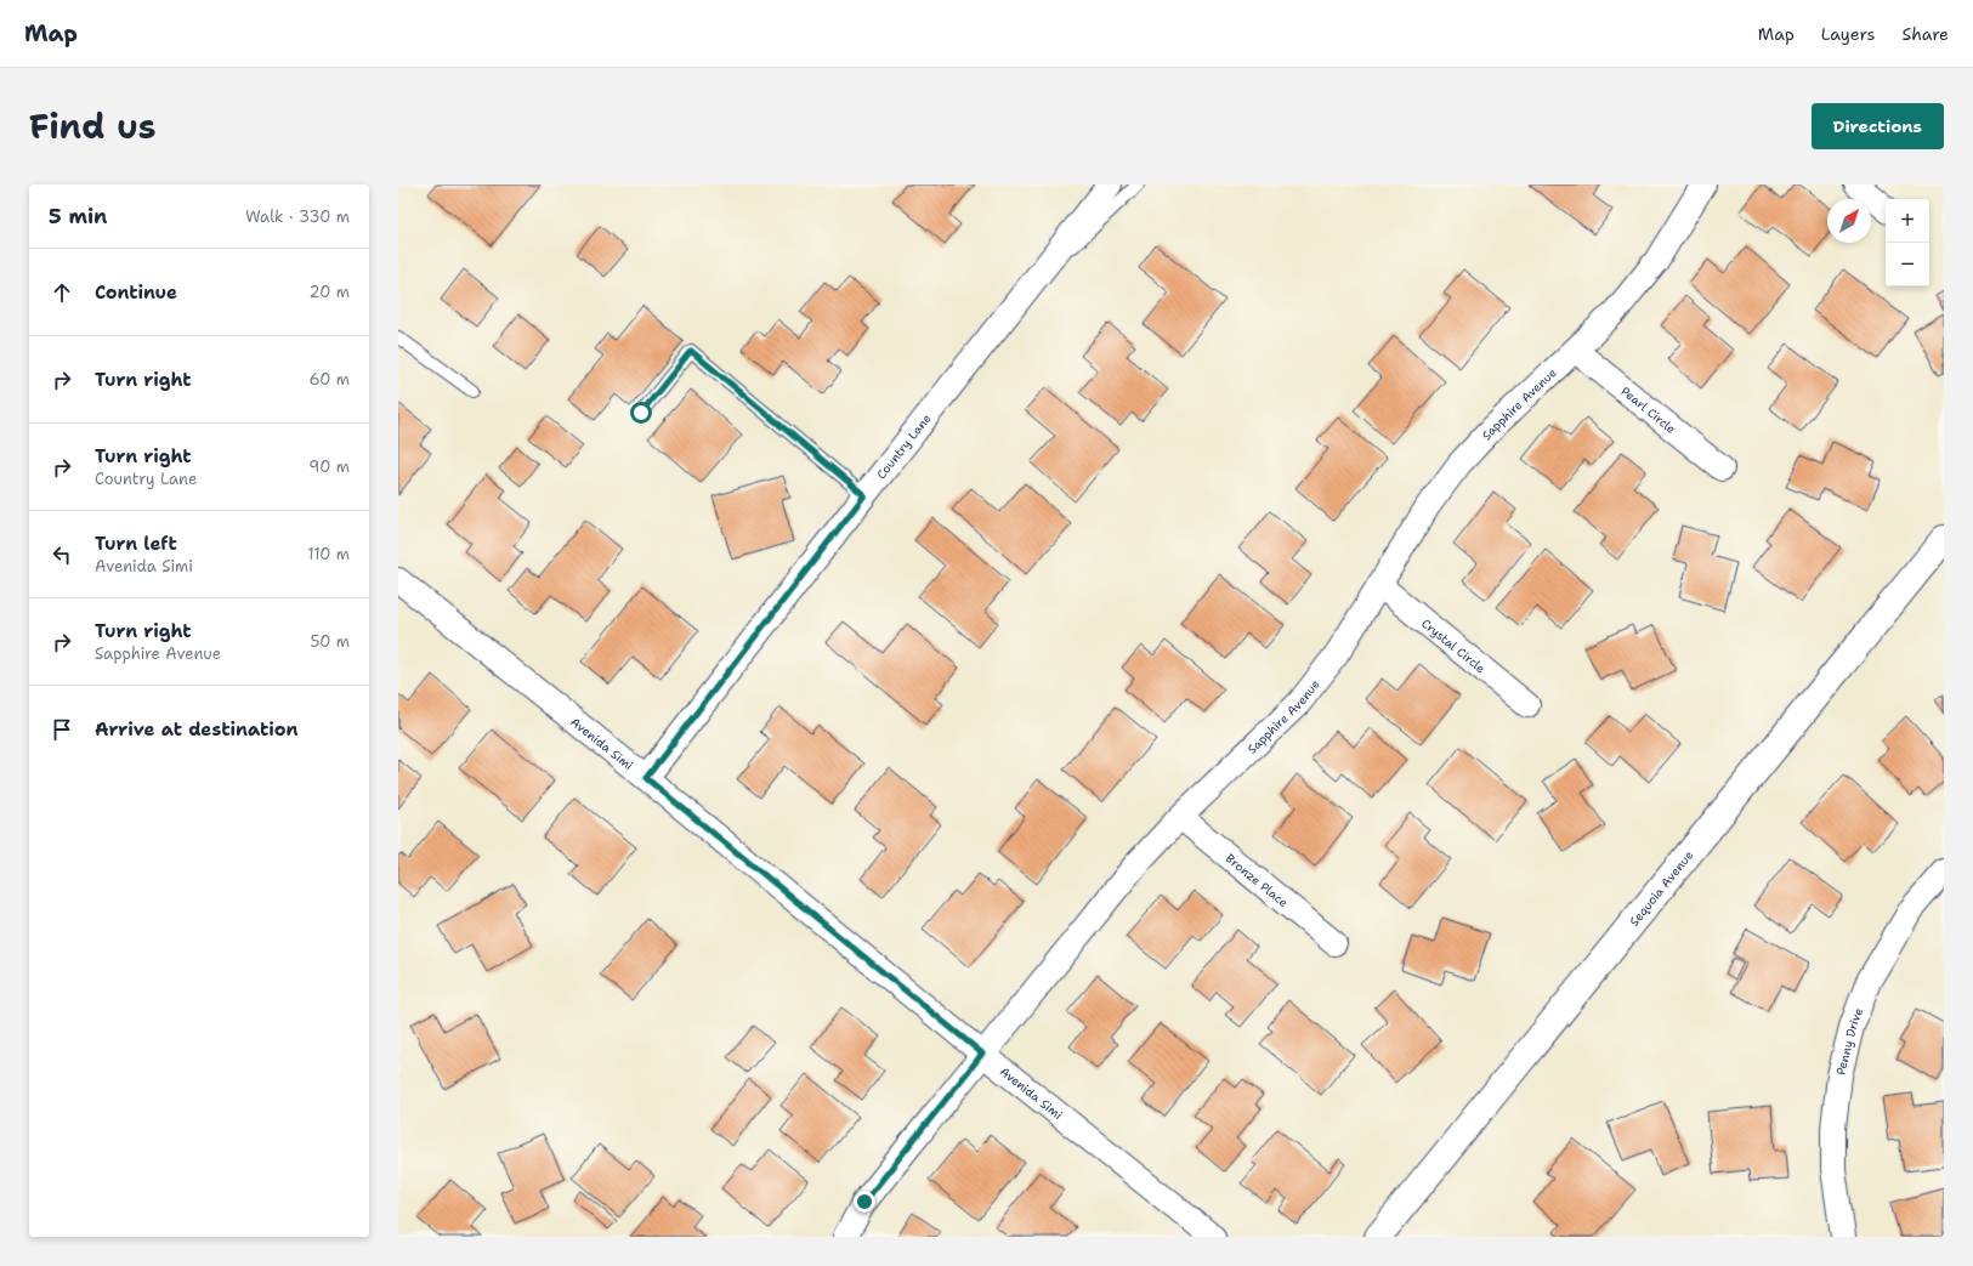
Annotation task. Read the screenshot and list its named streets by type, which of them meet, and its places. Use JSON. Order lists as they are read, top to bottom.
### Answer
{
  "streets": {
    "street": [
      "Sapphire Avenue",
      "Pearl Circle",
      "Country Lane",
      "Crystal Circle",
      "Avenida Simi",
      "Bronze Place",
      "Sequoia Avenue",
      "Penny Drive"
    ]
  },
  "crossings": [
    ["Sapphire Avenue", "Pearl Circle"],
    ["Sapphire Avenue", "Crystal Circle"],
    ["Sapphire Avenue", "Avenida Simi"],
    ["Sapphire Avenue", "Bronze Place"],
    ["Country Lane", "Avenida Simi"]
  ],
  "north": "top right",
  "page": {
    "header": "Map",
    "nav": ["Map", "Layers", "Share"],
    "title": "Find us",
    "buttons": "Directions",
    "heading": ["5 min", "Walk · 330 m"],
    "map_buttons": ["+", "−"],
    "list": [
      ["Continue", "20 m"],
      ["Turn right", "60 m"],
      ["Turn right", "Country Lane", "90 m"],
      ["Turn left", "Avenida Simi", "110 m"],
      ["Turn right", "Sapphire Avenue", "50 m"],
      "Arrive at destination"
    ]
  }
}
